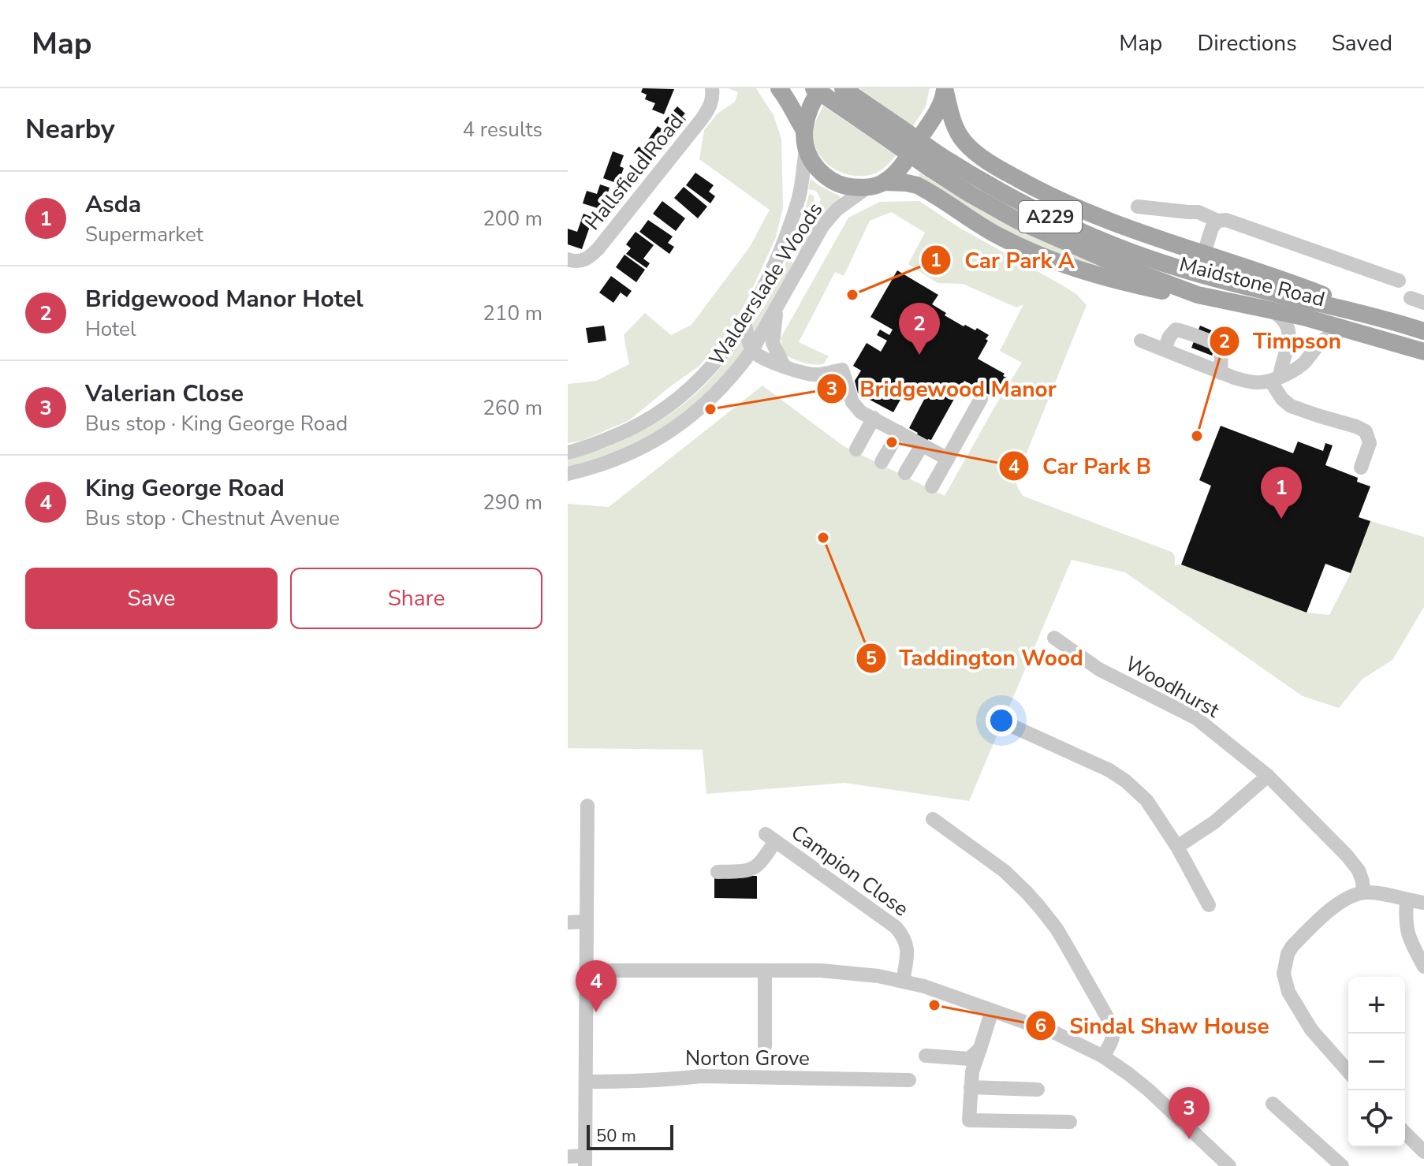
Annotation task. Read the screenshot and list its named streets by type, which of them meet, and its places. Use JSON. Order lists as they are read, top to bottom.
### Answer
{
  "streets": {
    "main road": ["A229", "Maidstone Road"],
    "street": [
      "Hallsfield Road",
      "Walderslade Woods",
      "Woodhurst",
      "Campion Close",
      "Norton Grove"
    ]
  },
  "crossings": [
    ["A229", "Maidstone Road"]
  ],
  "places": [
    "Car Park A",
    "Bridgewood Manor",
    "Timpson",
    "Car Park B",
    "Taddington Wood",
    "Sindal Shaw House"
  ],
  "scale_bar": "50 m",
  "page": {
    "header": "Map",
    "nav": ["Map", "Directions", "Saved"],
    "heading": ["Nearby", "4 results"],
    "list": [
      {
        "mark": "1",
        "name": "Asda",
        "note": "Supermarket",
        "value": "200 m"
      },
      {
        "mark": "2",
        "name": "Bridgewood Manor Hotel",
        "note": "Hotel",
        "value": "210 m"
      },
      {
        "mark": "3",
        "name": "Valerian Close",
        "note": "Bus stop · King George Road",
        "value": "260 m"
      },
      {
        "mark": "4",
        "name": "King George Road",
        "note": "Bus stop · Chestnut Avenue",
        "value": "290 m"
      }
    ],
    "pins": [
      "2",
      "1",
      "4",
      "3"
    ],
    "buttons": ["Save", "Share"],
    "map_buttons": ["+", "−"],
    "scale": "50 m"
  }
}
